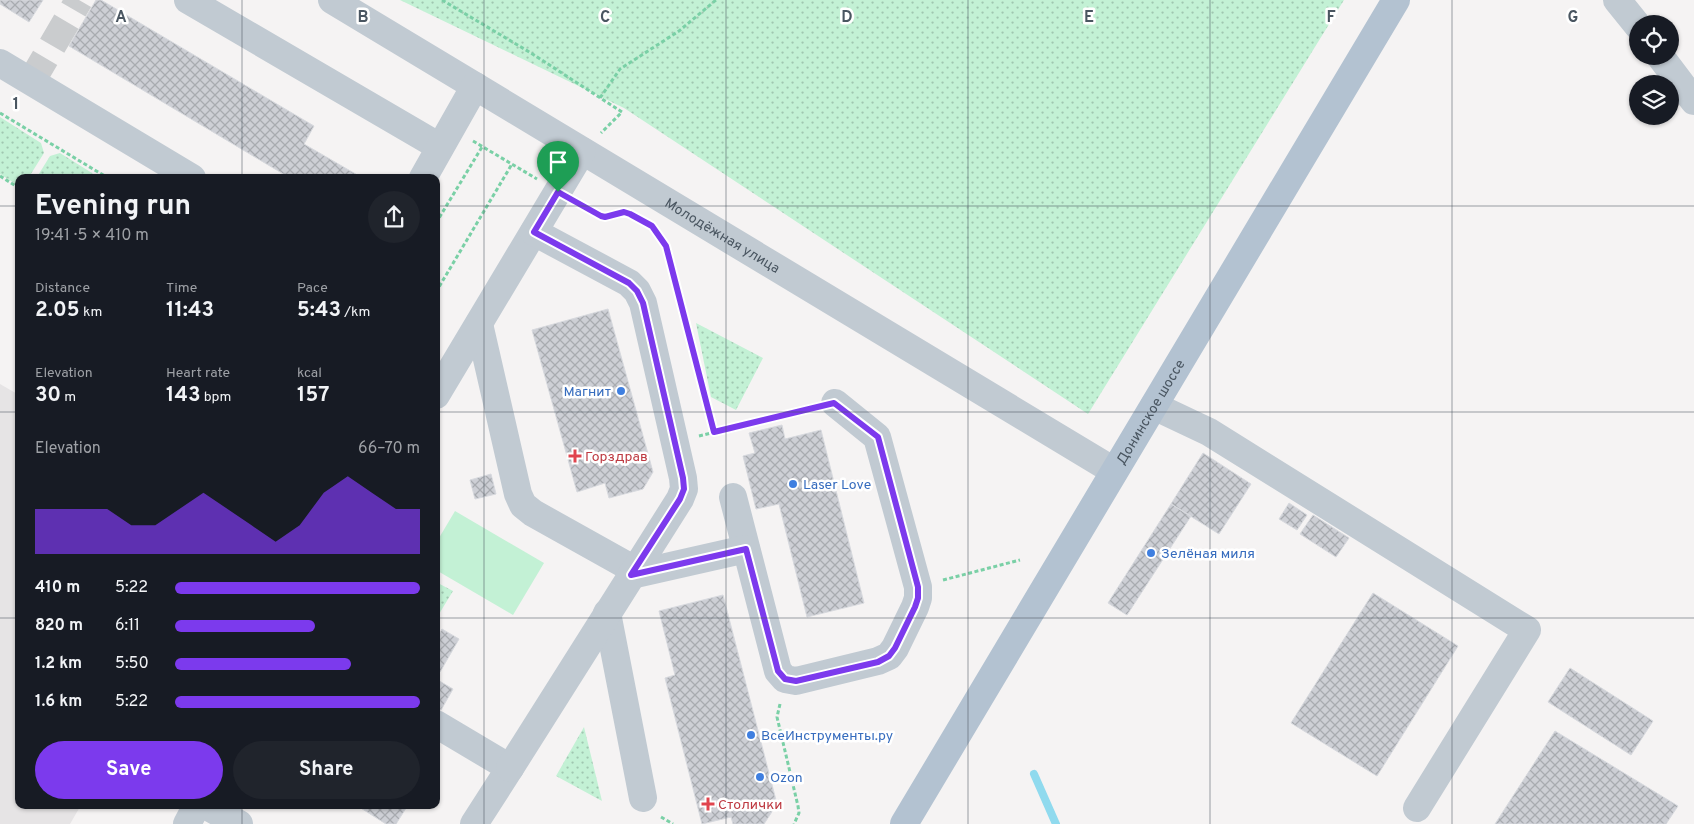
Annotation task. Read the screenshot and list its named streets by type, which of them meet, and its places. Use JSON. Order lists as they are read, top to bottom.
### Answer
{
  "streets": {
    "main road": ["Донинское шоссе"],
    "street": ["Молодёжная улица"]
  },
  "crossings": [
    ["Молодёжная улица", "Донинское шоссе"]
  ],
  "places": {
    "other": [
      "Магнит",
      "Laser Love",
      "Зелёная миля",
      "ВсеИнструменты.ру",
      "Ozon"
    ],
    "health": ["Горздрав", "Столички"]
  },
  "page": {
    "heading": ["Evening run", "19:41 · 5 × 410 m"],
    "stats": [
      ["Distance", "2.05 km"],
      ["Time", "11:43"],
      ["Pace", "5:43 /km"],
      ["Elevation", "30 m"],
      ["Heart rate", "143 bpm"],
      ["kcal", "157"]
    ],
    "chart": ["Elevation", "66–70 m"],
    "list": [
      {
        "name": "410 m",
        "note": "5:22"
      },
      {
        "name": "820 m",
        "note": "6:11"
      },
      {
        "name": "1.2 km",
        "note": "5:50"
      },
      {
        "name": "1.6 km",
        "note": "5:22"
      }
    ],
    "buttons": ["Save", "Share"]
  },
  "grid": {
    "columns": [
      "A",
      "B",
      "C",
      "D",
      "E",
      "F",
      "G"
    ],
    "rows": ["1"]
  }
}
